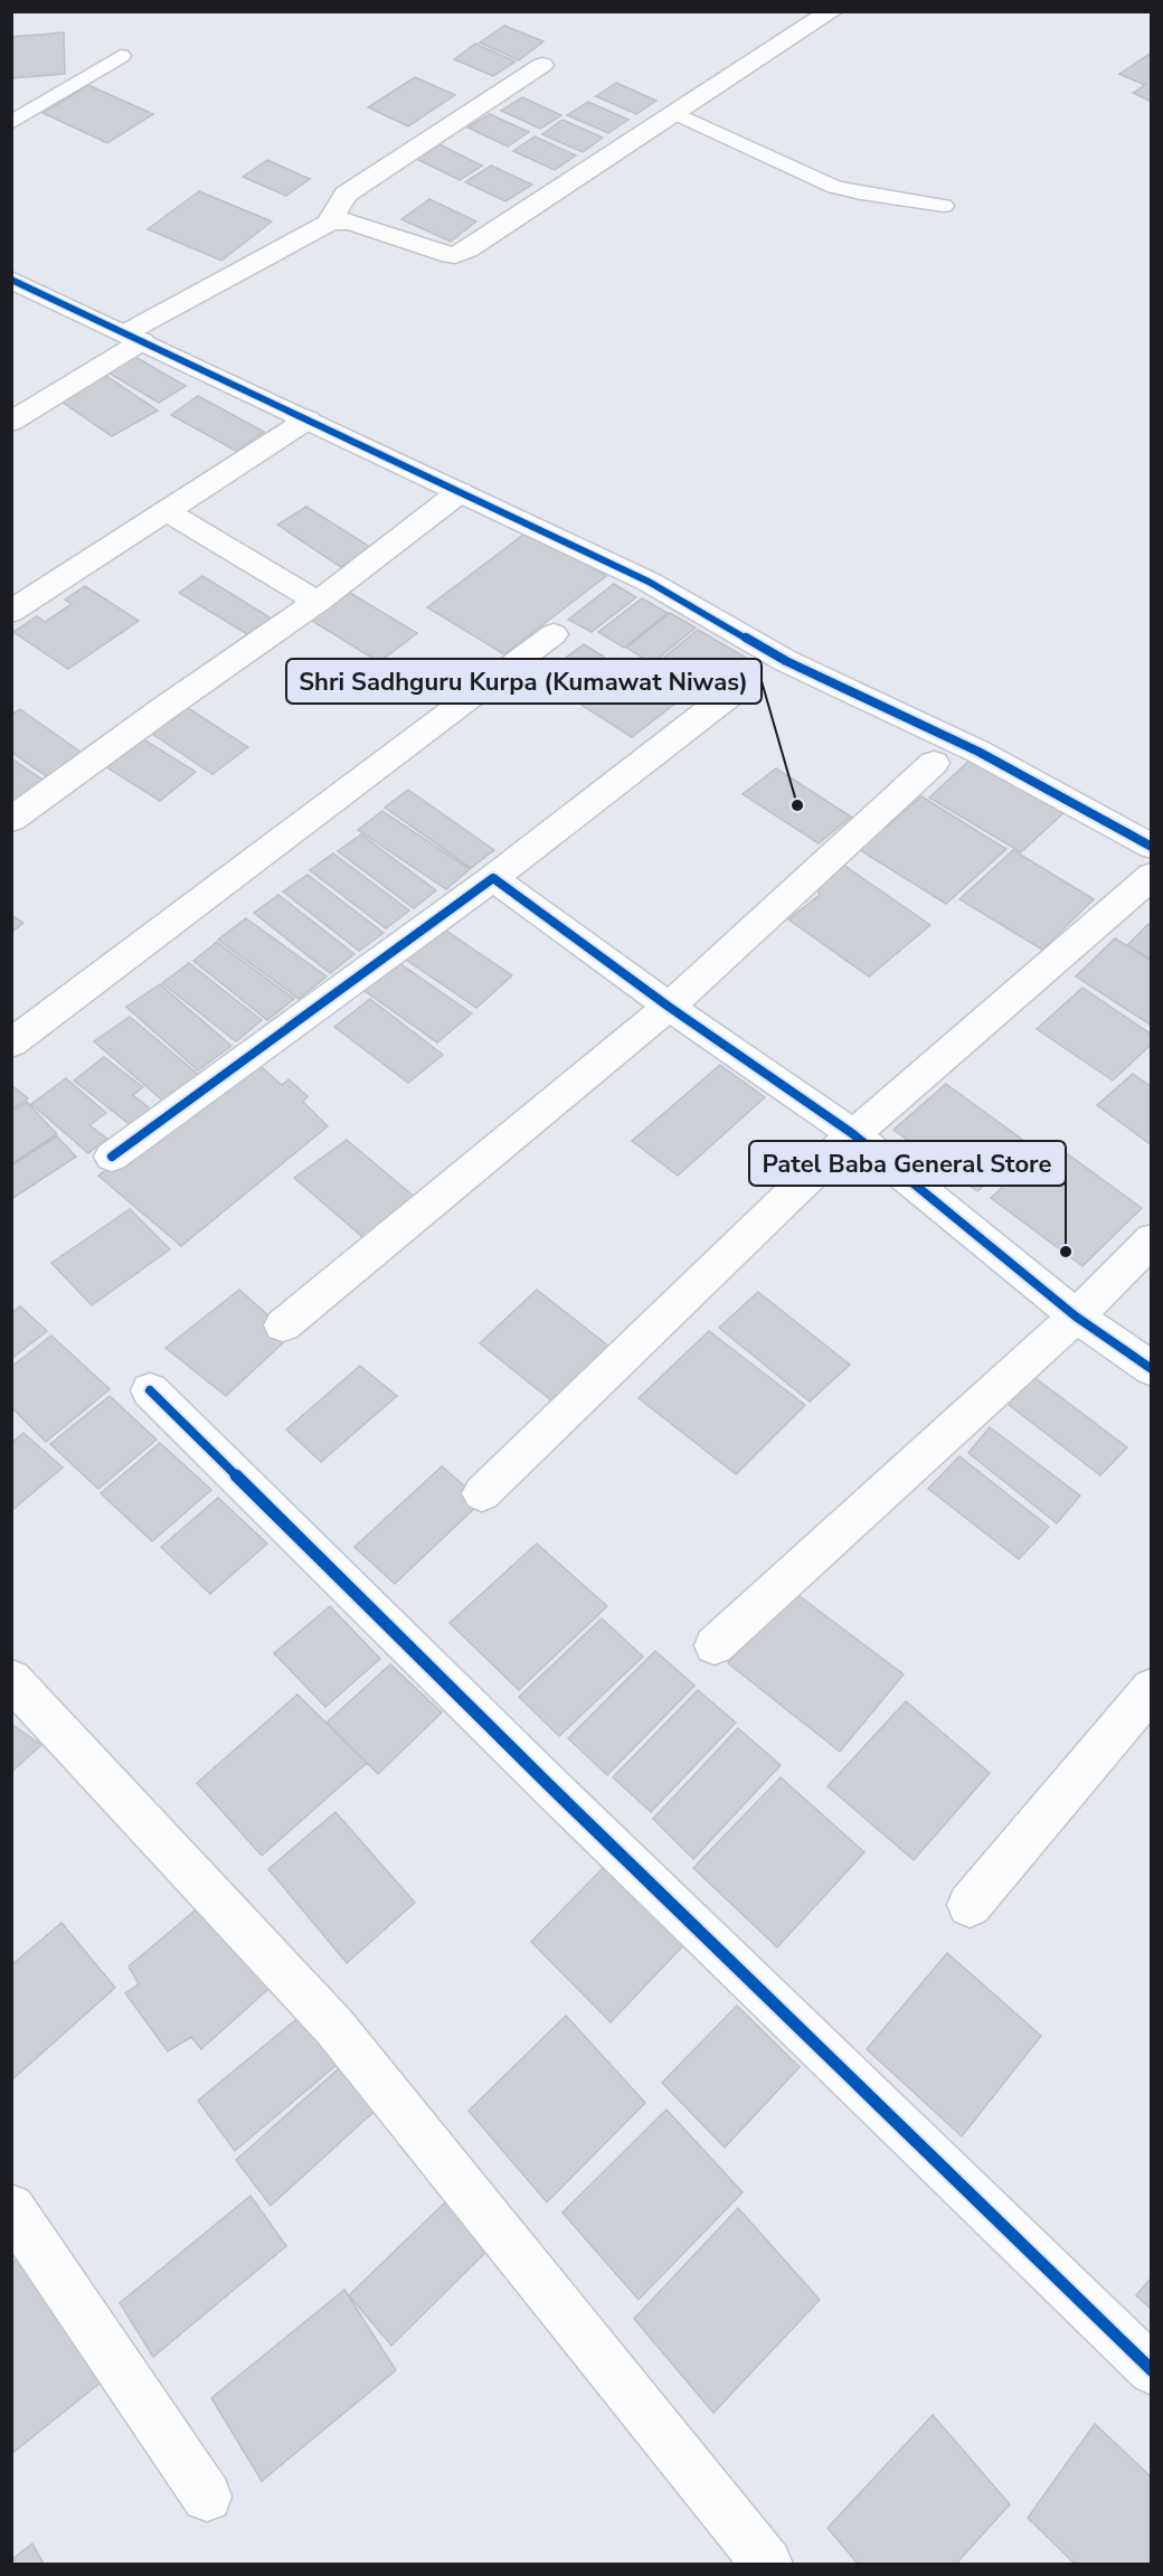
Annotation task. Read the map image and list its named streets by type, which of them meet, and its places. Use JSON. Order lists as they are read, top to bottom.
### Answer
{
  "places": ["Shri Sadhguru Kurpa (Kumawat Niwas)", "Patel Baba General Store"]
}
